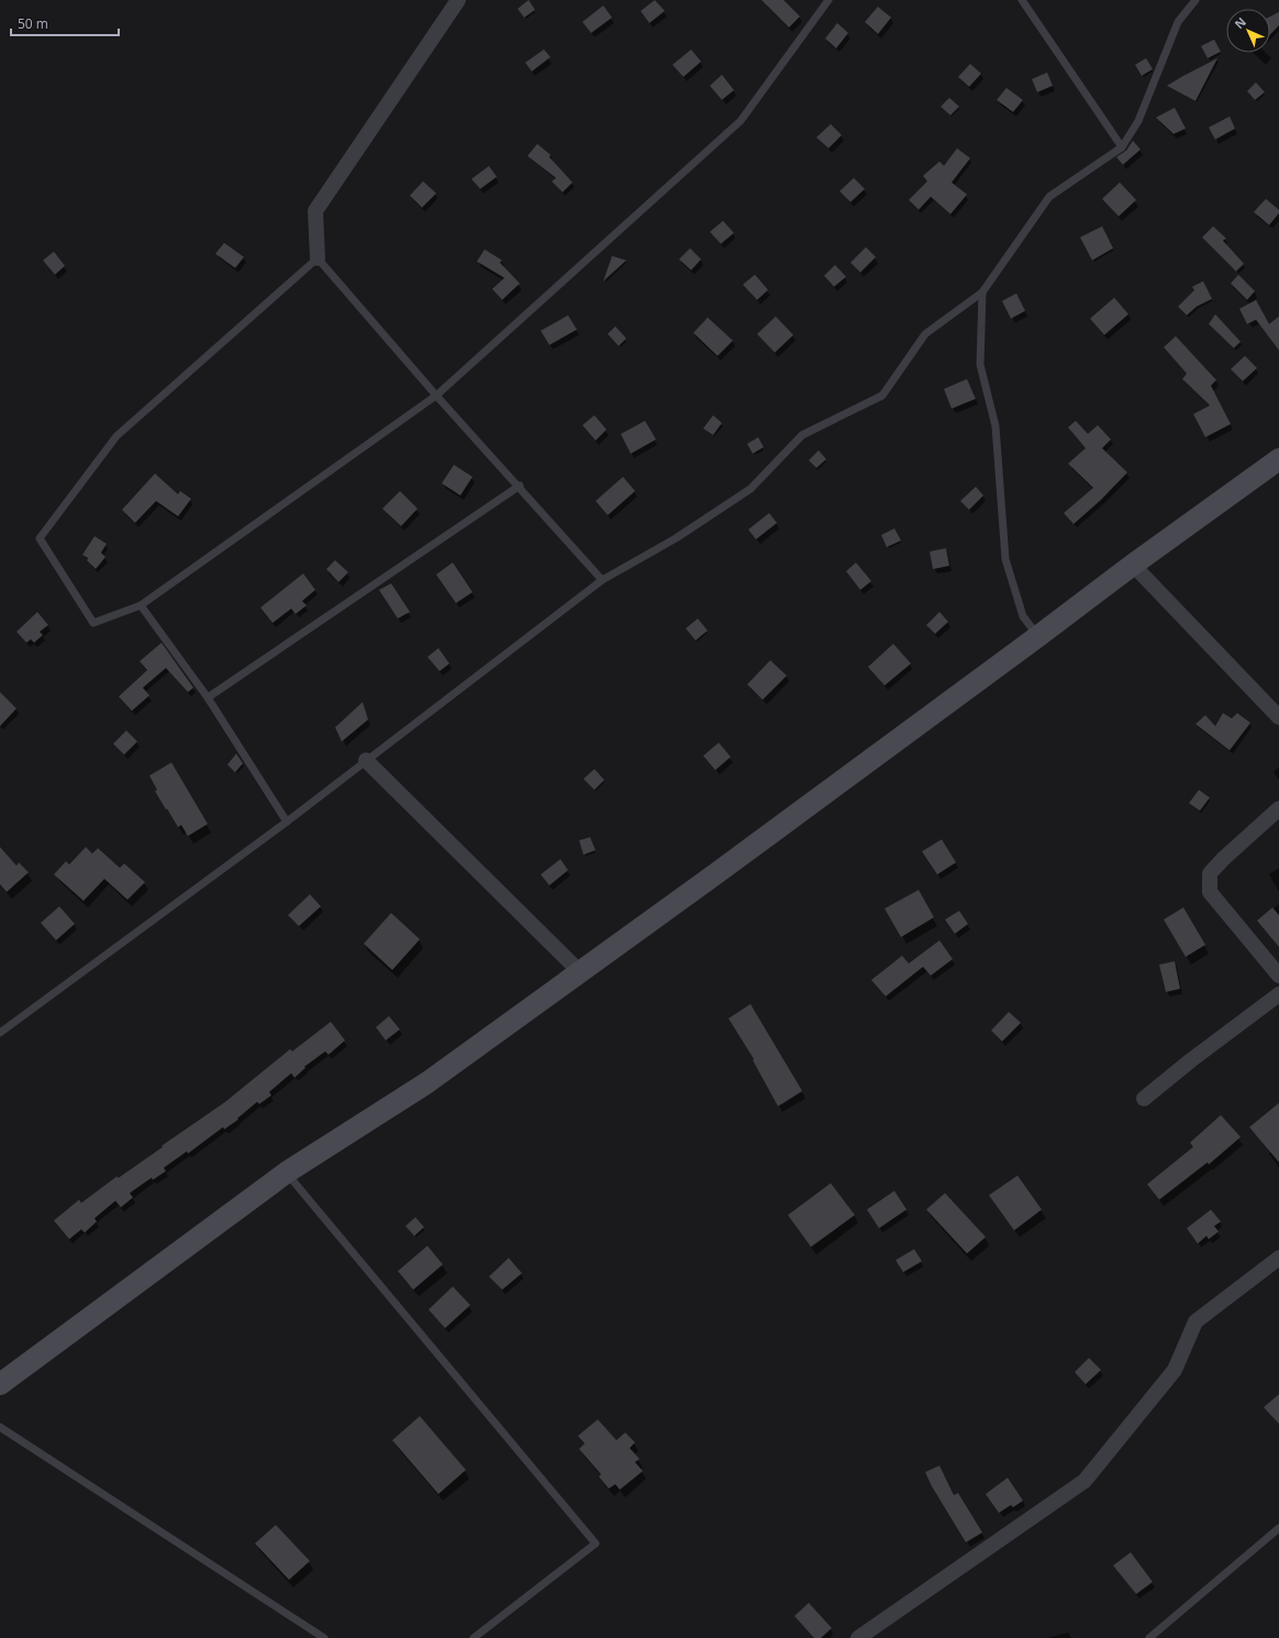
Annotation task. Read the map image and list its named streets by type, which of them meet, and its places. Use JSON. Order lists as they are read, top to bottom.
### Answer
{
  "scale_bar": "50 m",
  "north": "top left"
}
